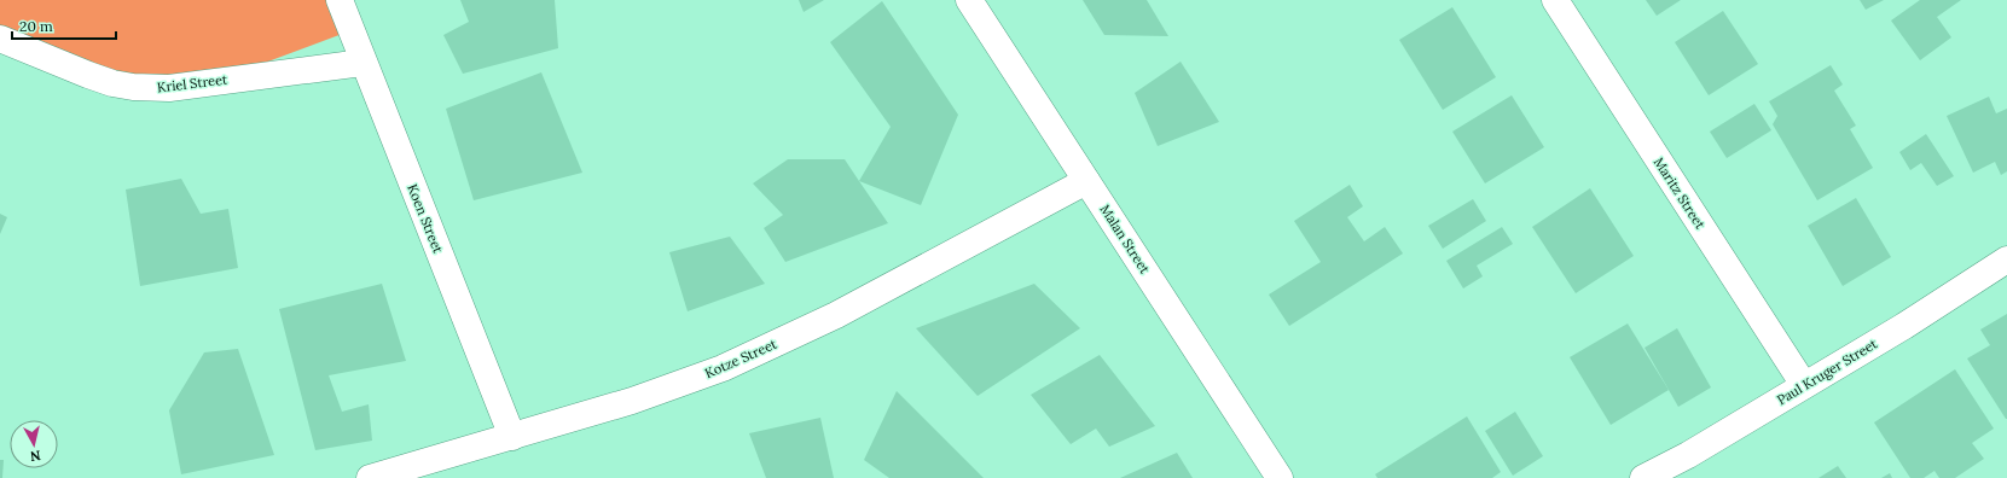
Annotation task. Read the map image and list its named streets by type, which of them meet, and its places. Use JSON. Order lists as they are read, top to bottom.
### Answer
{
  "streets": {
    "street": [
      "Kriel Street",
      "Maritz Street",
      "Koen Street",
      "Malan Street",
      "Kotze Street",
      "Paul Kruger Street"
    ]
  },
  "crossings": [
    ["Kriel Street", "Koen Street"],
    ["Maritz Street", "Paul Kruger Street"],
    ["Koen Street", "Kotze Street"],
    ["Malan Street", "Kotze Street"]
  ],
  "scale_bar": "20 m",
  "north": "bottom"
}
